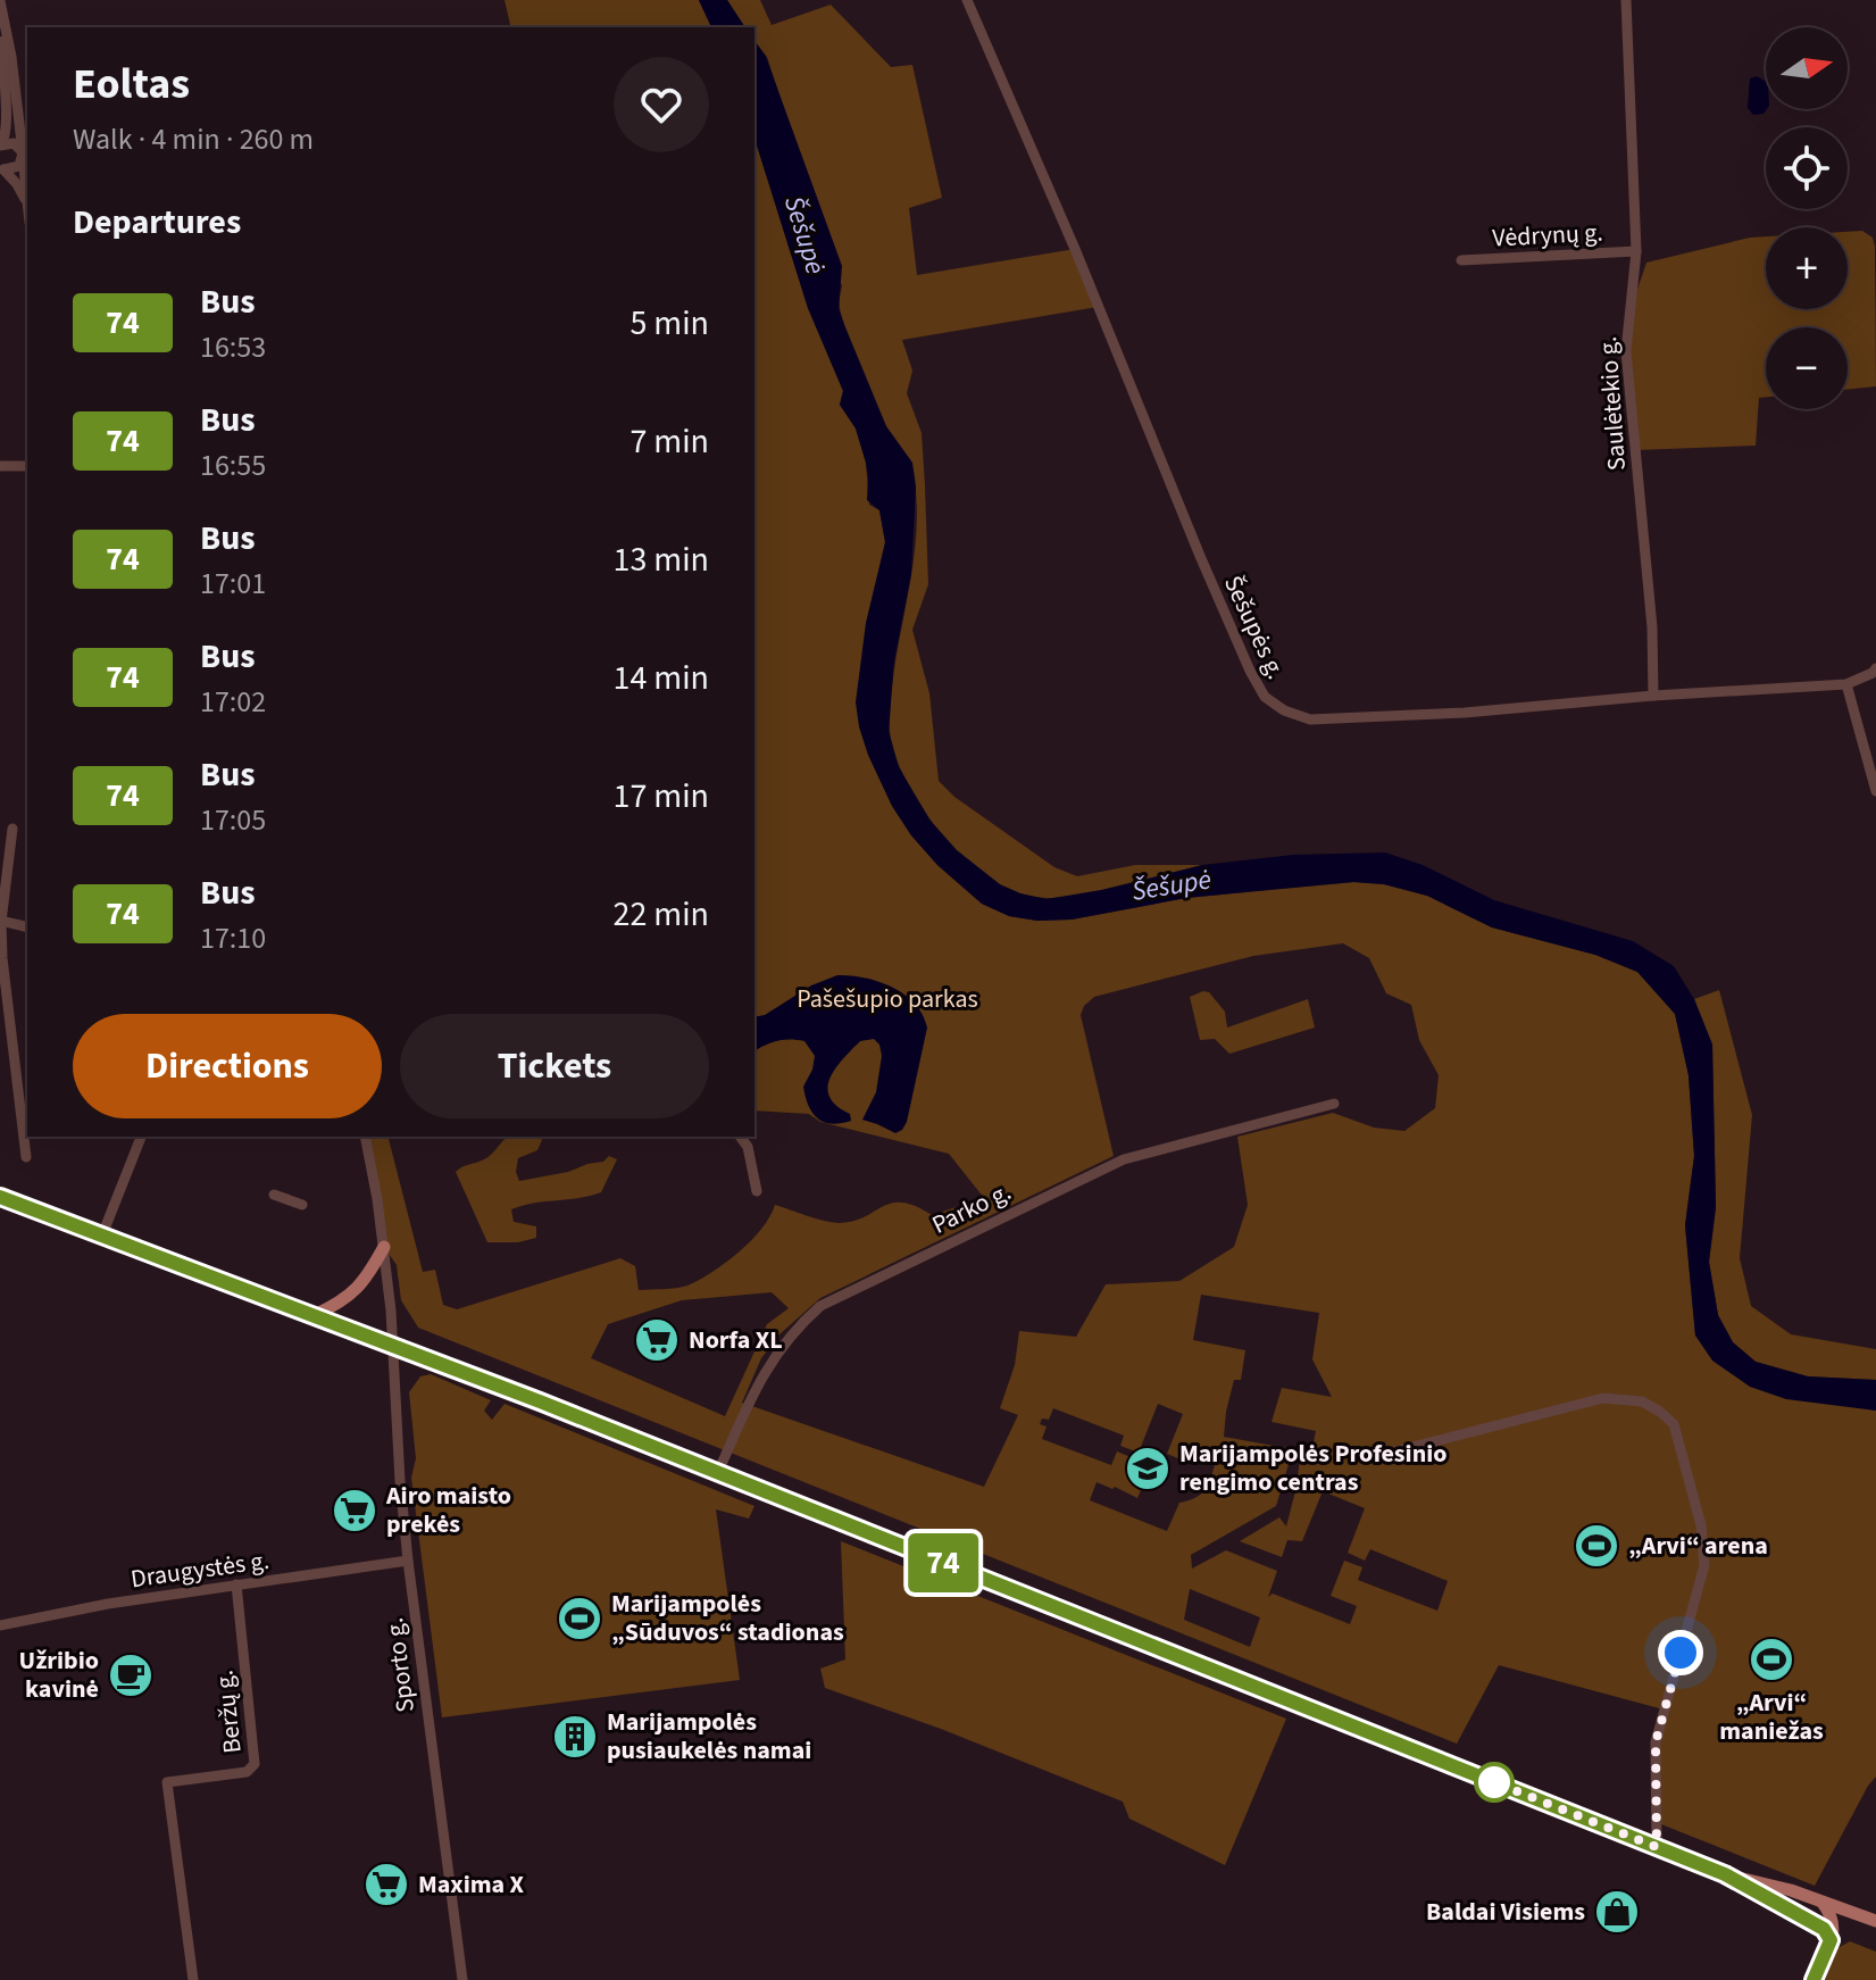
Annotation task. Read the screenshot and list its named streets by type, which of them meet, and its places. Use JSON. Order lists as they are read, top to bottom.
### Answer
{
  "streets": {
    "street": [
      "Vėdrynų g.",
      "Saulėtekio g.",
      "Šešupės g.",
      "Parko g.",
      "Draugystės g.",
      "Sporto g.",
      "Beržų g."
    ]
  },
  "crossings": [
    ["Vėdrynų g.", "Saulėtekio g."],
    ["Saulėtekio g.", "Šešupės g."],
    ["Draugystės g.", "Sporto g."],
    ["Draugystės g.", "Beržų g."]
  ],
  "water": ["Šešupė"],
  "parks": ["Pašešupio parkas"],
  "places": {
    "supermarket": ["Norfa XL", "Airo maisto prekės", "Maxima X"],
    "school or university": ["Marijampolės Profesinio rengimo centras"],
    "sports": ["„Arvi“ arena", "Marijampolės „Sūduvos“ stadionas", "„Arvi“ maniežas"],
    "cafe": ["Užribio kavinė"],
    "building": ["Marijampolės pusiaukelės namai"],
    "shop": ["Baldai Visiems"]
  },
  "lines": ["bus line 74"],
  "north": "right",
  "page": {
    "on_map": "74",
    "map_buttons": ["+", "−"],
    "heading": [
      ["Eoltas", "Walk · 4 min · 260 m"],
      "Departures"
    ],
    "list": [
      {
        "mark": "74",
        "name": "Bus",
        "note": "16:53",
        "value": "5 min"
      },
      {
        "mark": "74",
        "name": "Bus",
        "note": "16:55",
        "value": "7 min"
      },
      {
        "mark": "74",
        "name": "Bus",
        "note": "17:01",
        "value": "13 min"
      },
      {
        "mark": "74",
        "name": "Bus",
        "note": "17:02",
        "value": "14 min"
      },
      {
        "mark": "74",
        "name": "Bus",
        "note": "17:05",
        "value": "17 min"
      },
      {
        "mark": "74",
        "name": "Bus",
        "note": "17:10",
        "value": "22 min"
      }
    ],
    "buttons": ["Directions", "Tickets"]
  }
}
